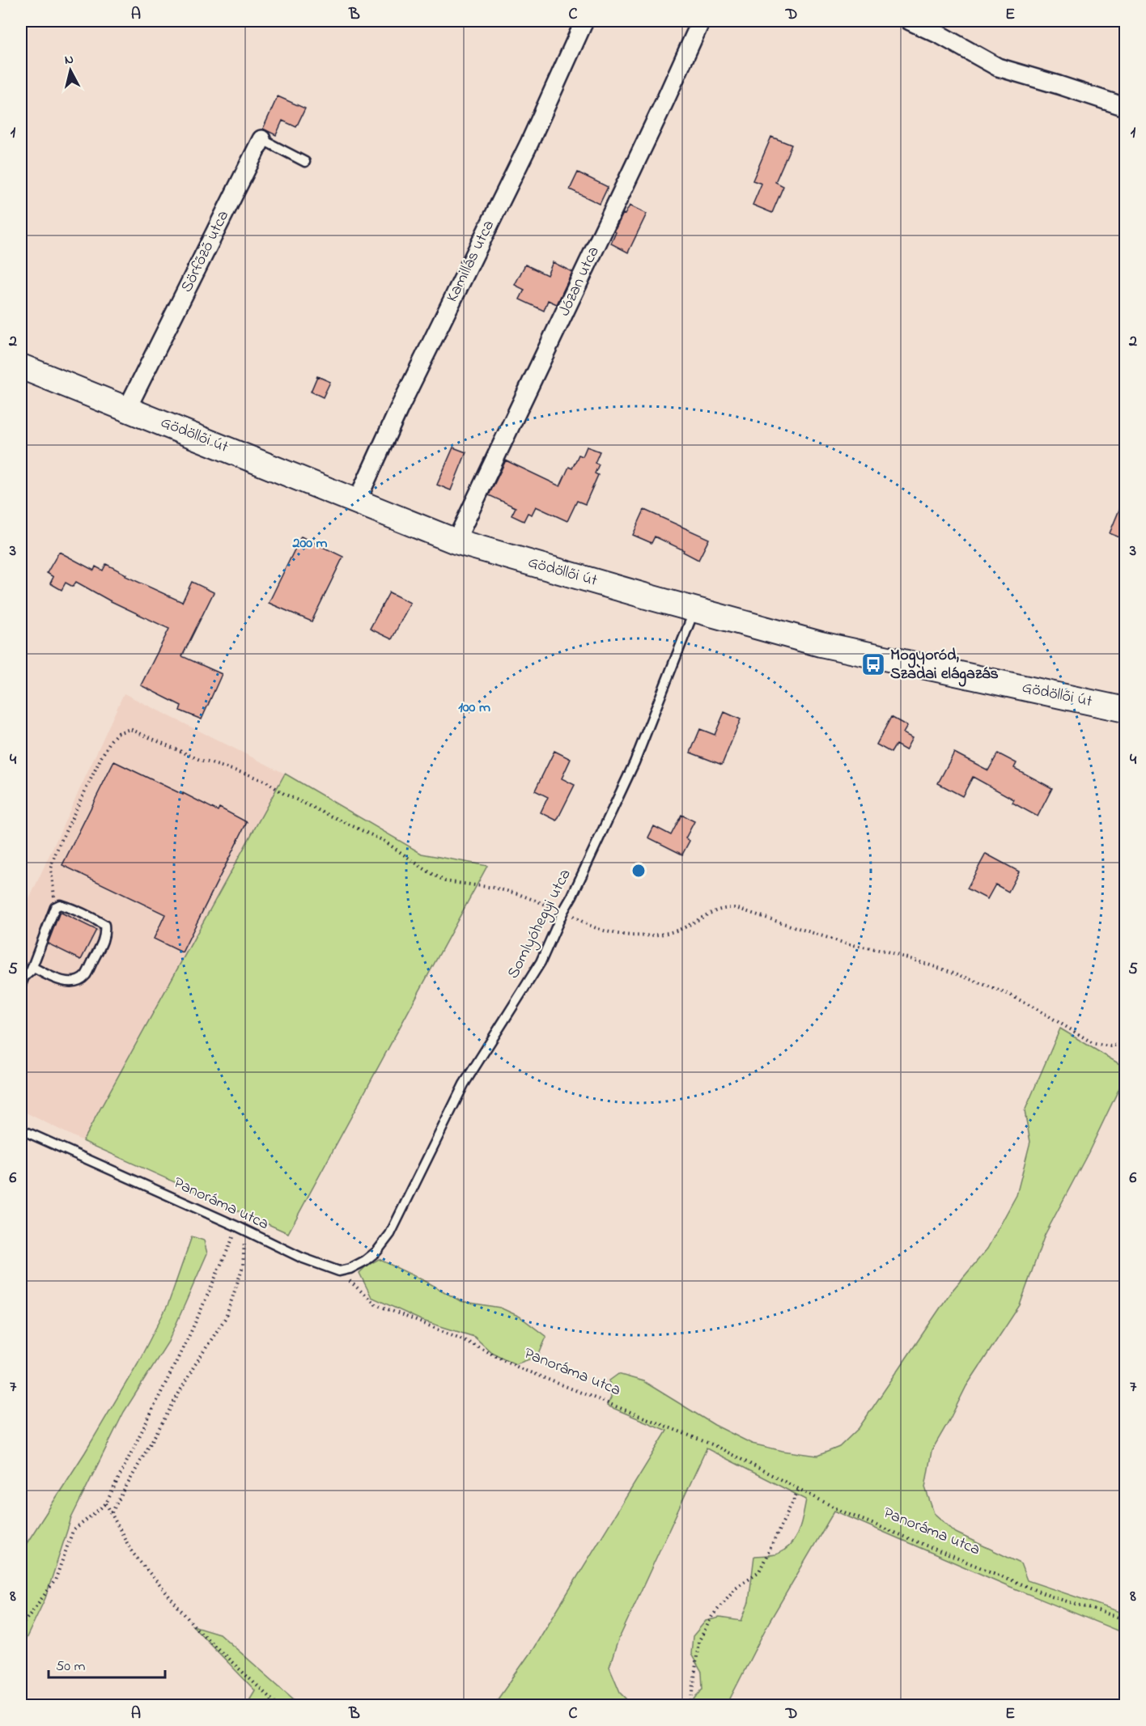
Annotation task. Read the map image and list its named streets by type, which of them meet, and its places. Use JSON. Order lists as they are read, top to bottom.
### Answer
{
  "streets": {
    "main road": ["Gödöllői út"],
    "street": ["Sörfőző utca", "Kamillás utca", "Józan utca"],
    "lane": ["Somlyóhegyi utca", "Panoráma utca"]
  },
  "crossings": [
    ["Sörfőző utca", "Gödöllői út"],
    ["Kamillás utca", "Gödöllői út"],
    ["Józan utca", "Gödöllői út"],
    ["Gödöllői út", "Somlyóhegyi utca"],
    ["Somlyóhegyi utca", "Panoráma utca"]
  ],
  "places": {
    "bus stop": ["Mogyoród, Szadai elágazás"]
  },
  "scale_bar": "50 m",
  "north": "top",
  "grid": {
    "columns": [
      "A",
      "B",
      "C",
      "D",
      "E"
    ],
    "rows": [
      "1",
      "2",
      "3",
      "4",
      "5",
      "6",
      "7",
      "8"
    ]
  },
  "rings": ["200 m", "100 m"]
}
